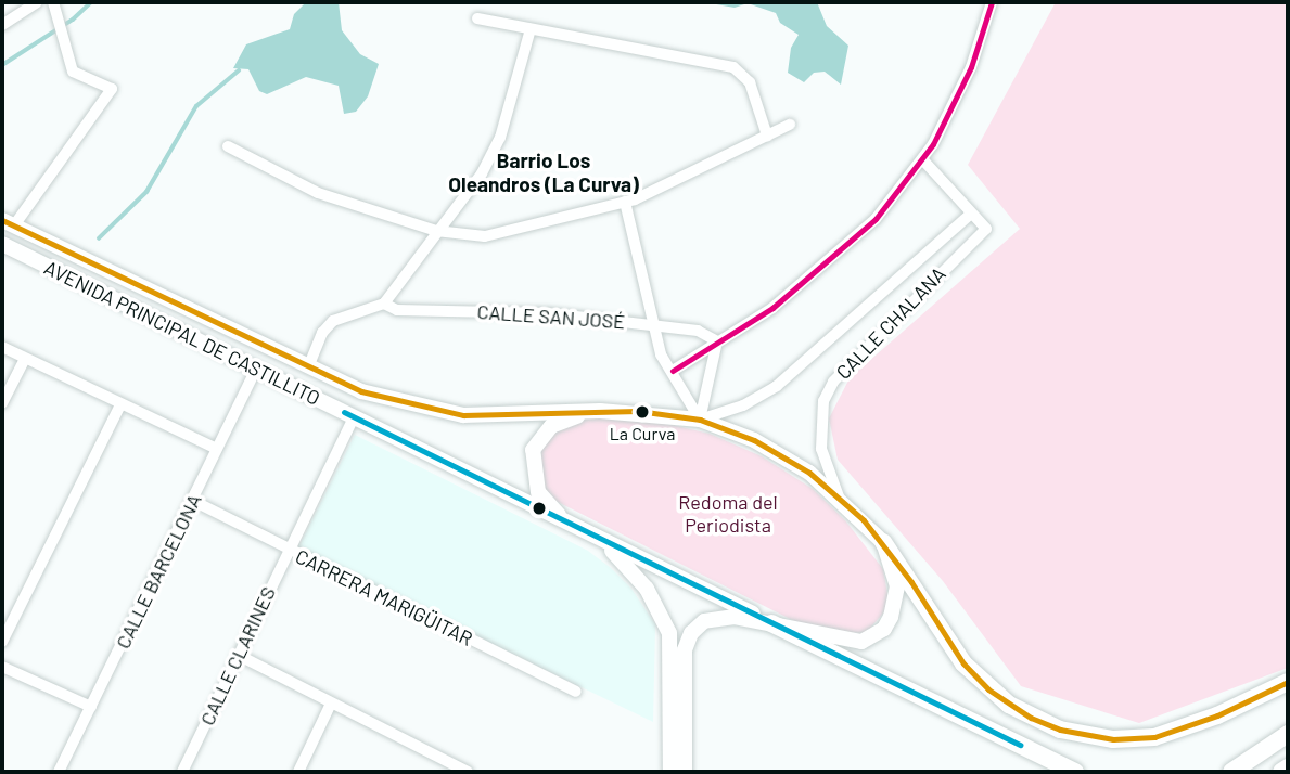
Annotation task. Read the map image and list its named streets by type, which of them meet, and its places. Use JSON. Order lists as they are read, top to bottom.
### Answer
{
  "streets": {
    "main road": ["AVENIDA PRINCIPAL DE CASTILLITO"],
    "street": [
      "CALLE SAN JOSÉ",
      "CALLE CHALANA",
      "CALLE BARCELONA",
      "CARRERA MARIGÜITAR",
      "CALLE CLARINES"
    ]
  },
  "crossings": [
    ["CALLE CHALANA", "AVENIDA PRINCIPAL DE CASTILLITO"],
    ["AVENIDA PRINCIPAL DE CASTILLITO", "CALLE BARCELONA"],
    ["AVENIDA PRINCIPAL DE CASTILLITO", "CALLE CLARINES"],
    ["CALLE BARCELONA", "CARRERA MARIGÜITAR"],
    ["CARRERA MARIGÜITAR", "CALLE CLARINES"]
  ],
  "districts": ["Barrio Los Oleandros (La Curva)"],
  "parks": ["Redoma del Periodista"],
  "places": ["La Curva"]
}
